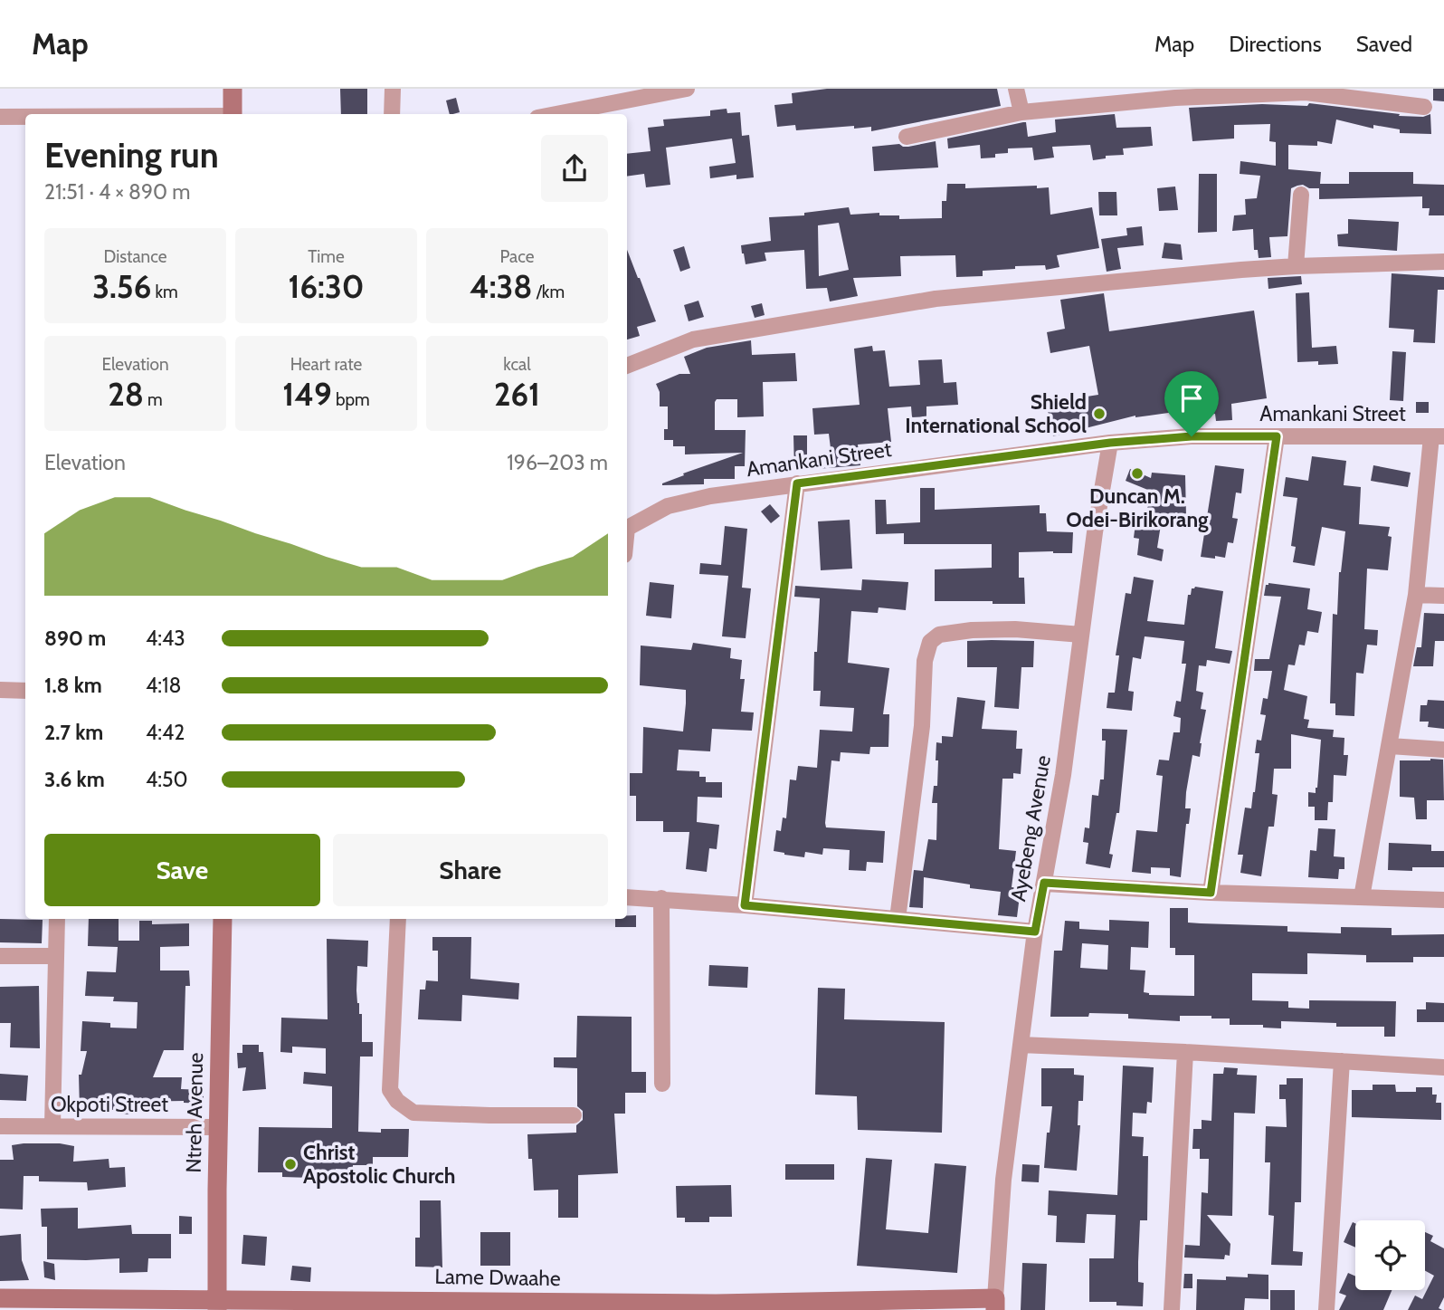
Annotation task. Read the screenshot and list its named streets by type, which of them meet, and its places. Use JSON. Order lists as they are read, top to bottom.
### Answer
{
  "streets": {
    "street": [
      "Amankani Street",
      "Ayebeng Avenue",
      "Okpoti Street",
      "Ntreh Avenue",
      "Lame Dwaahe"
    ]
  },
  "crossings": [
    ["Amankani Street", "Ayebeng Avenue"],
    ["Ayebeng Avenue", "Lame Dwaahe"],
    ["Okpoti Street", "Ntreh Avenue"],
    ["Ntreh Avenue", "Lame Dwaahe"]
  ],
  "places": ["Shield International School", "Duncan M. Odei-Birikorang", "Christ Apostolic Church"],
  "page": {
    "header": "Map",
    "nav": ["Map", "Directions", "Saved"],
    "heading": ["Evening run", "21:51 · 4 × 890 m"],
    "stats": [
      ["Distance", "3.56 km"],
      ["Time", "16:30"],
      ["Pace", "4:38 /km"],
      ["Elevation", "28 m"],
      ["Heart rate", "149 bpm"],
      ["kcal", "261"]
    ],
    "chart": ["Elevation", "196–203 m"],
    "list": [
      {
        "name": "890 m",
        "note": "4:43"
      },
      {
        "name": "1.8 km",
        "note": "4:18"
      },
      {
        "name": "2.7 km",
        "note": "4:42"
      },
      {
        "name": "3.6 km",
        "note": "4:50"
      }
    ],
    "buttons": ["Save", "Share"]
  }
}
